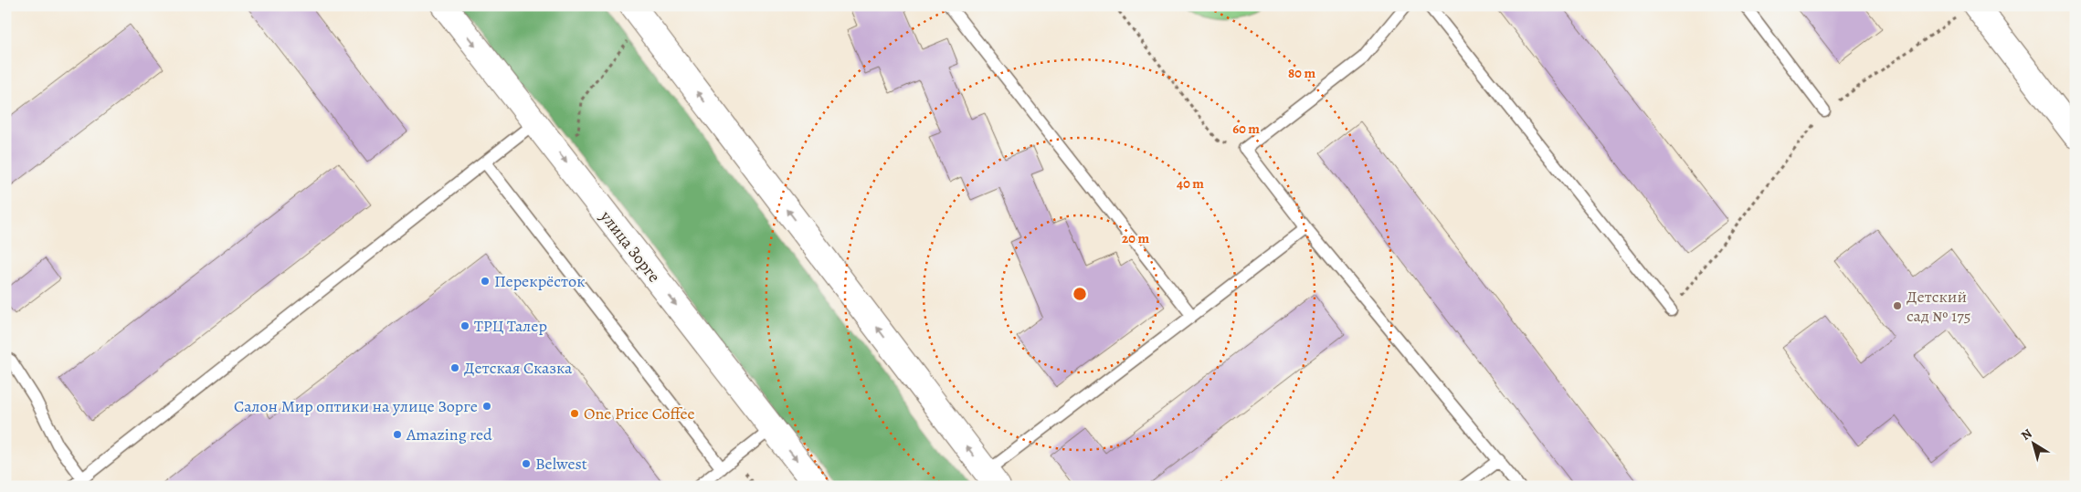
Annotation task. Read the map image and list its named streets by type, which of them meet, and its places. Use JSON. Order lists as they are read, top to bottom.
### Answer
{
  "streets": {
    "main road": ["улица Зорге"]
  },
  "places": [
    "Перекрёсток",
    "Детский сад № 175",
    "ТРЦ Талер",
    "Детская Сказка",
    "Салон Мир оптики на улице Зорге",
    "One Price Coffee",
    "Amazing red",
    "Belwest"
  ],
  "north": "top left",
  "rings": [
    "80 m",
    "60 m",
    "40 m",
    "20 m"
  ]
}
